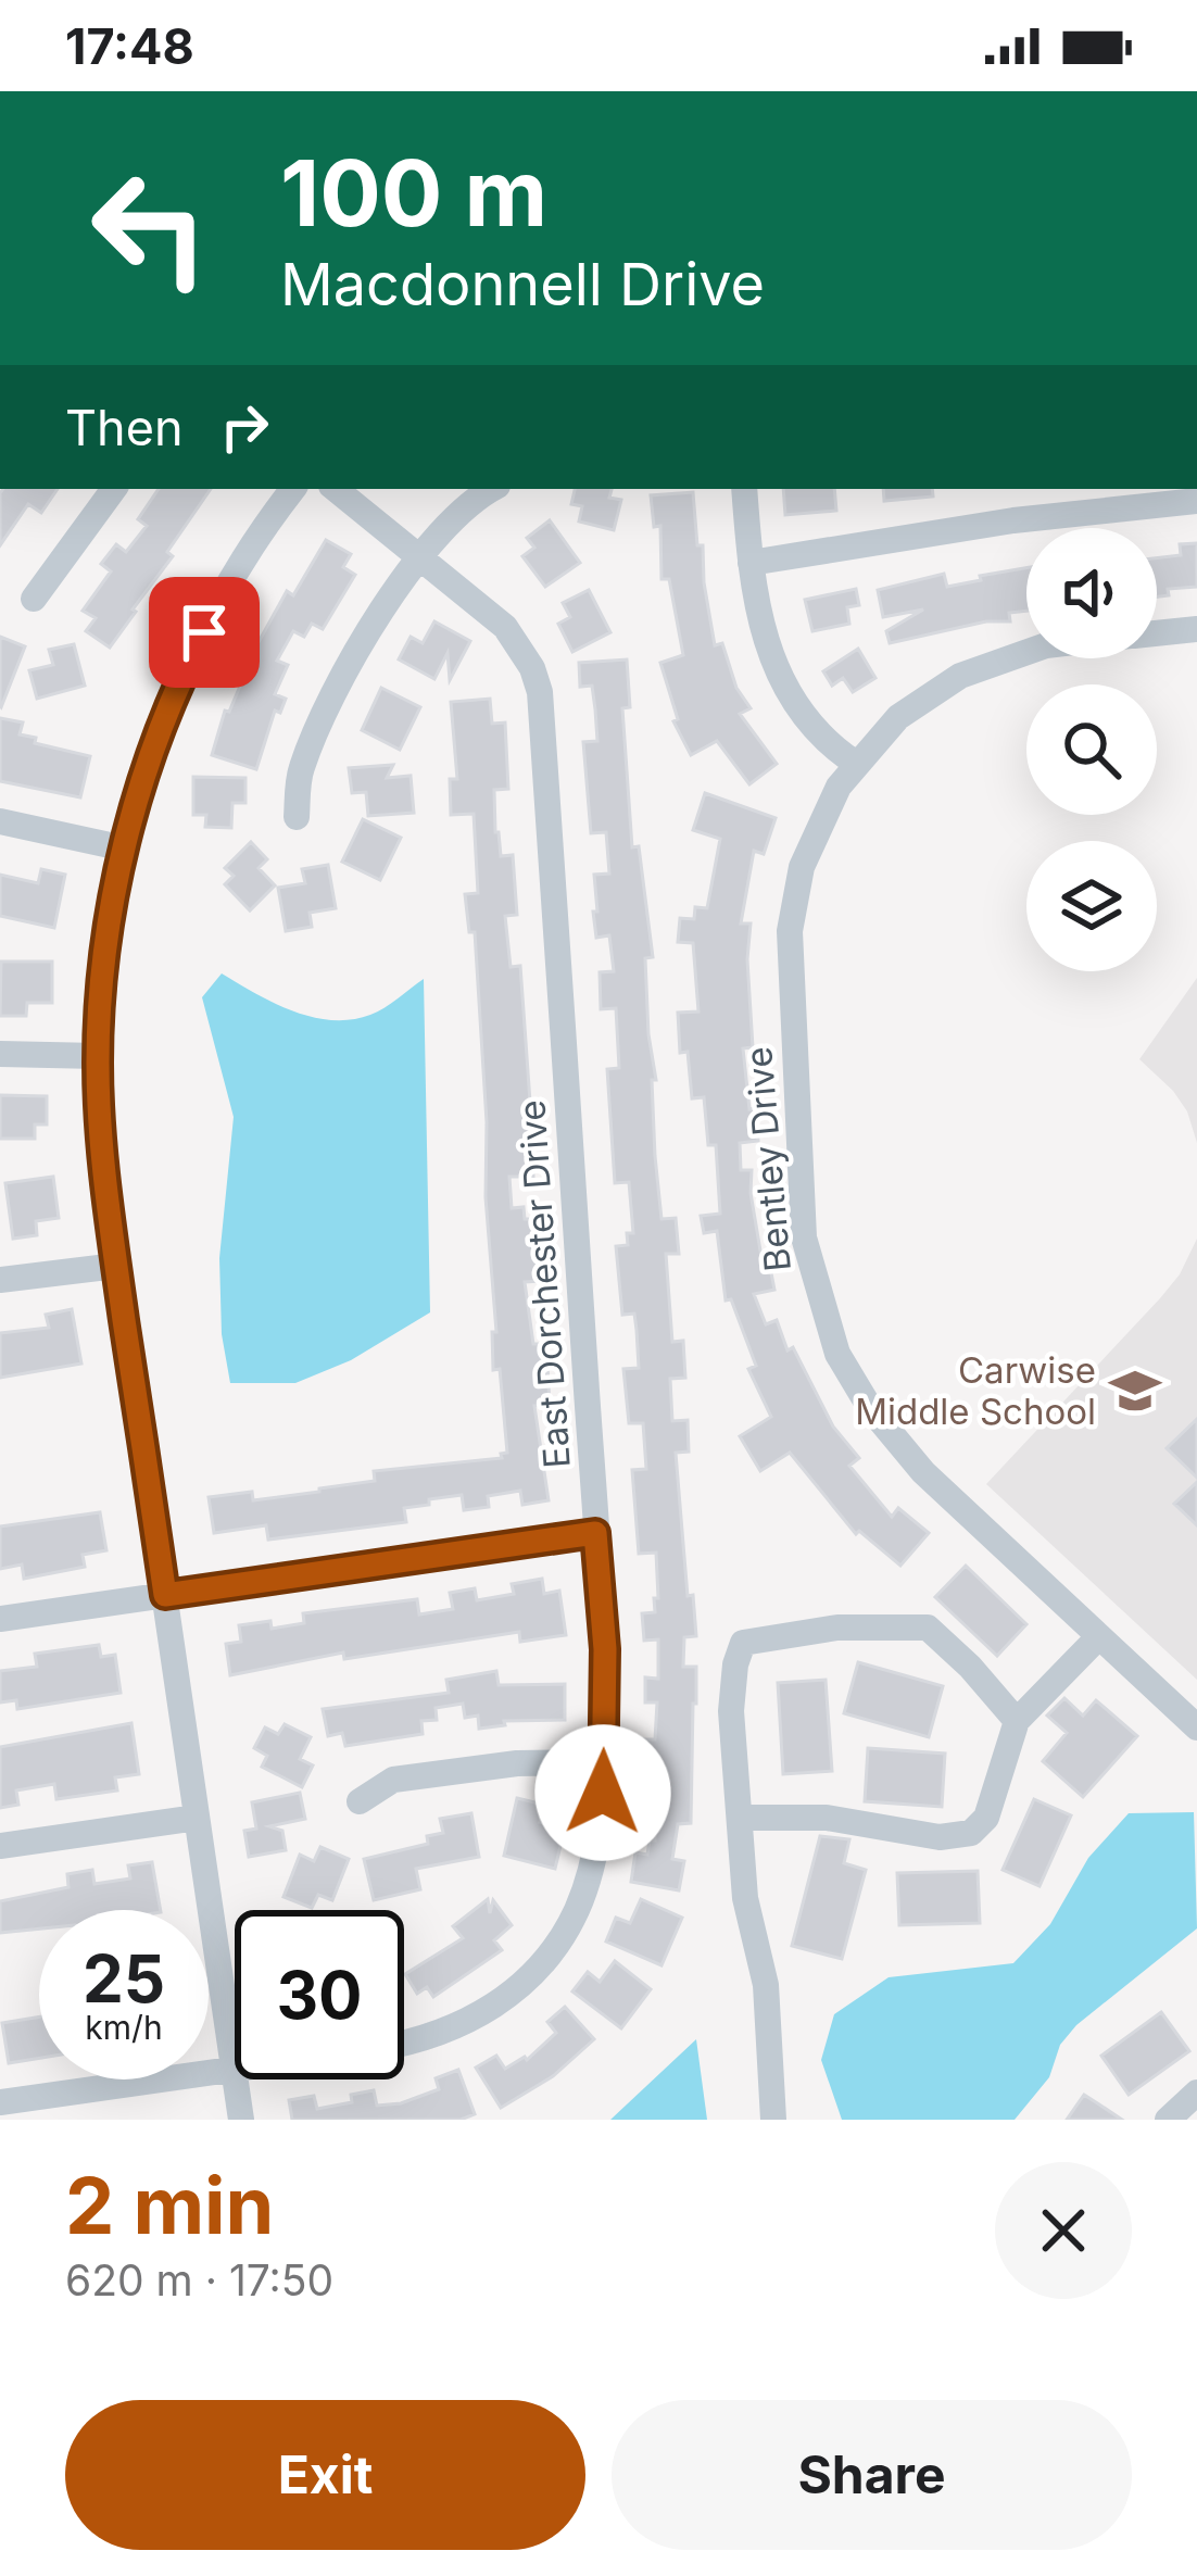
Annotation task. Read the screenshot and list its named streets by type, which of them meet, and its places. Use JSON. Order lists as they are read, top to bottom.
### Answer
{
  "streets": {
    "street": ["Bentley Drive", "East Dorchester Drive"]
  },
  "places": {
    "school or university": ["Carwise Middle School"]
  },
  "page": {
    "status": "17:48",
    "turn": ["100 m", "Macdonnell Drive"],
    "then": "Then",
    "speed": "25 km/h",
    "limit": "30",
    "heading": ["2 min", "620 m · 17:50"],
    "buttons": ["Exit", "Share"]
  }
}
